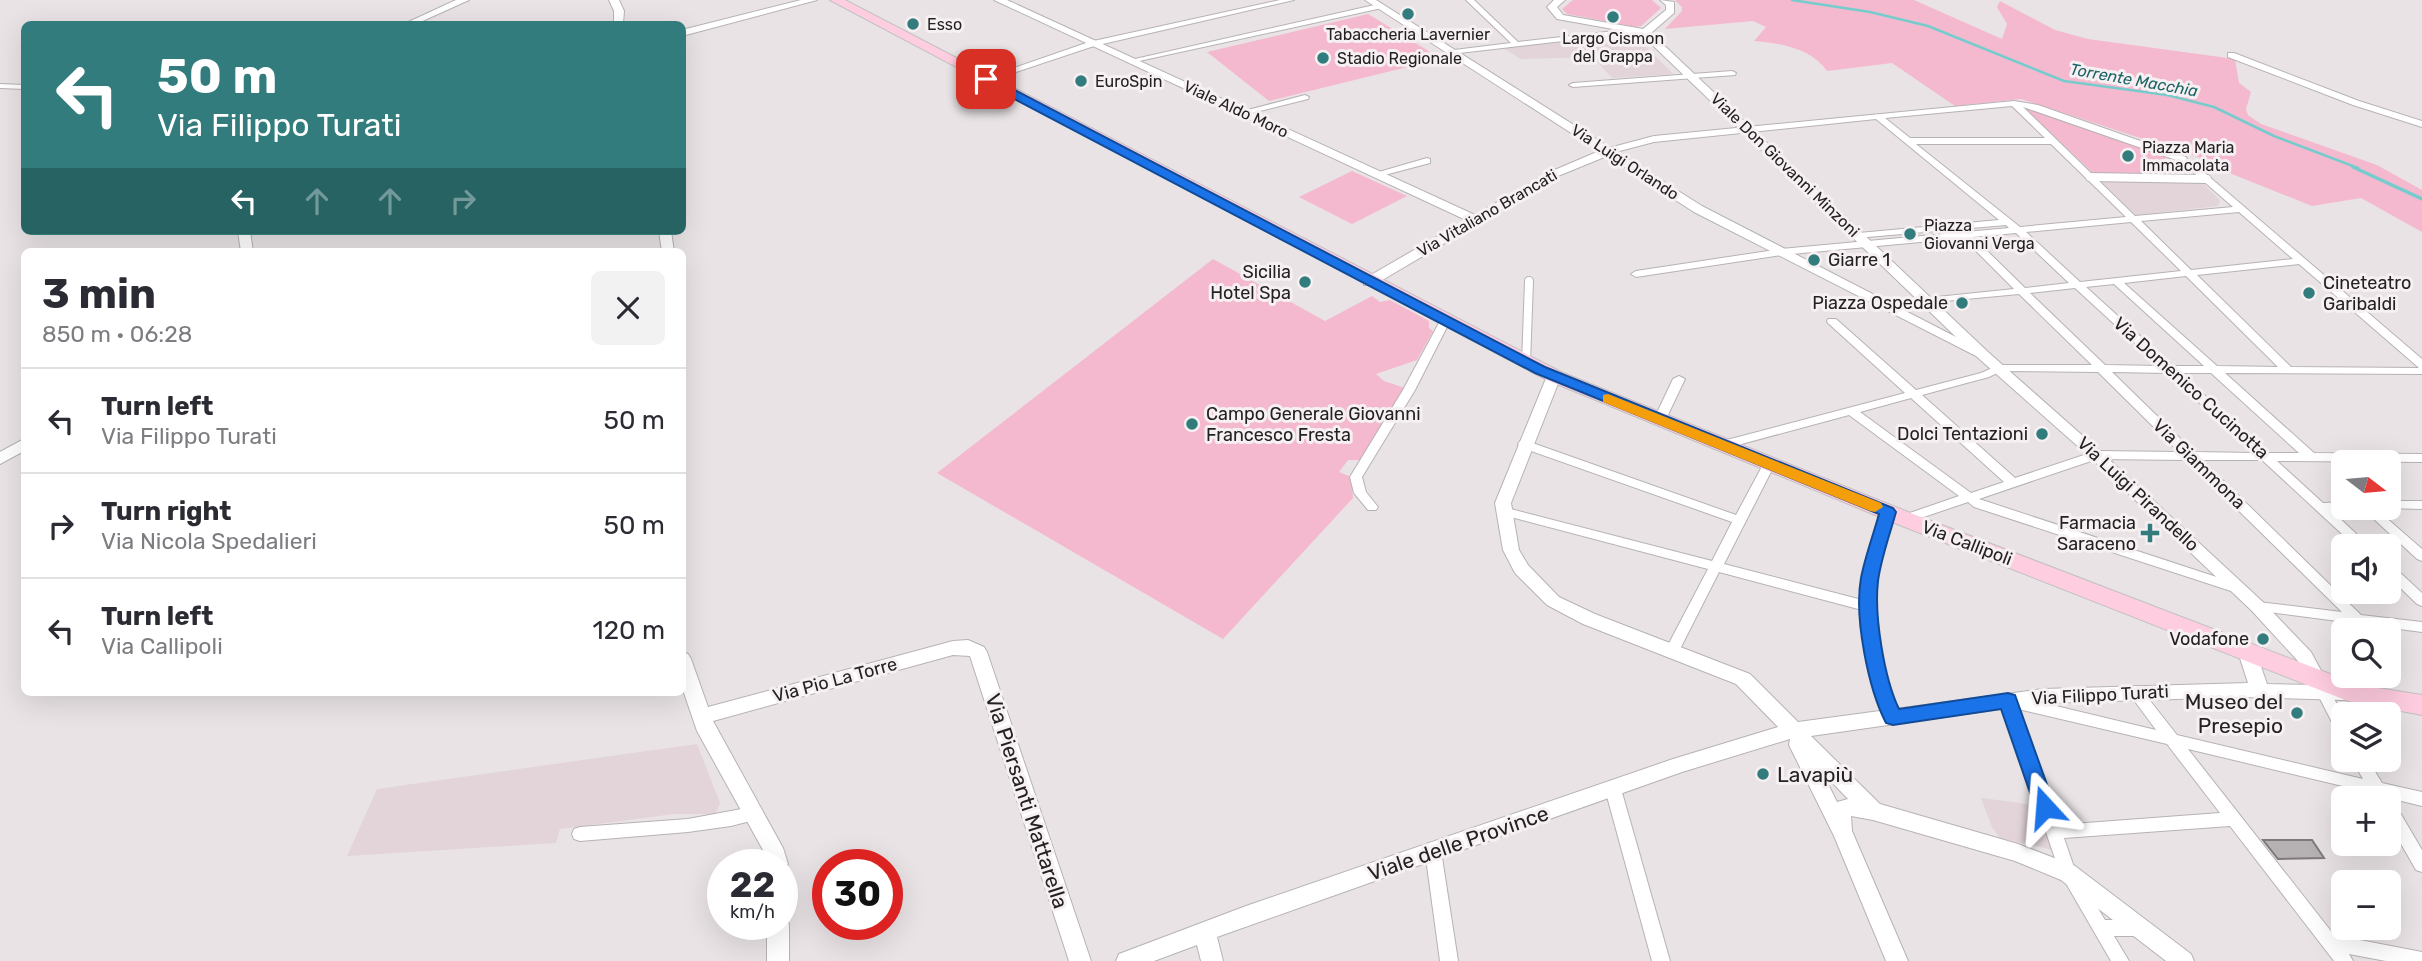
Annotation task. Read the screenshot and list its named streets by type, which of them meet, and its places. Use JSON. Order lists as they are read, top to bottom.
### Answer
{
  "streets": {
    "main road": ["Via Callipoli"],
    "street": [
      "Viale Aldo Moro",
      "Via Luigi Orlando",
      "Viale Don Giovanni Minzoni",
      "Via Vitaliano Brancati",
      "Via Domenico Cucinotta",
      "Via Giammona",
      "Via Luigi Pirandello",
      "Via Pio La Torre",
      "Via Filippo Turati",
      "Via Piersanti Mattarella",
      "Viale delle Province"
    ]
  },
  "crossings": [
    ["Viale Aldo Moro", "Via Vitaliano Brancati"],
    ["Via Luigi Orlando", "Via Vitaliano Brancati"],
    ["Via Luigi Orlando", "Via Luigi Pirandello"],
    ["Viale Don Giovanni Minzoni", "Via Luigi Pirandello"],
    ["Via Vitaliano Brancati", "Via Callipoli"],
    ["Via Luigi Pirandello", "Via Callipoli"],
    ["Via Luigi Pirandello", "Via Filippo Turati"],
    ["Via Callipoli", "Via Filippo Turati"],
    ["Via Pio La Torre", "Via Piersanti Mattarella"],
    ["Via Filippo Turati", "Viale delle Province"]
  ],
  "water": ["Torrente Macchia"],
  "places": {
    "other": [
      "Tabaccheria Lavernier",
      "Largo Cismon del Grappa",
      "Esso",
      "Stadio Regionale",
      "EuroSpin",
      "Piazza Maria Immacolata",
      "Piazza Giovanni Verga",
      "Giarre 1",
      "Sicilia Hotel Spa",
      "Cineteatro Garibaldi",
      "Piazza Ospedale",
      "Campo Generale Giovanni Francesco Fresta",
      "Dolci Tentazioni",
      "Vodafone",
      "Museo del Presepio",
      "Lavapiù"
    ],
    "health": ["Farmacia Saraceno"]
  },
  "north": "right",
  "page": {
    "turn": ["50 m", "Via Filippo Turati"],
    "heading": ["3 min", "850 m · 06:28"],
    "list": [
      {
        "name": "Turn left",
        "note": "Via Filippo Turati",
        "value": "50 m"
      },
      {
        "name": "Turn right",
        "note": "Via Nicola Spedalieri",
        "value": "50 m"
      },
      {
        "name": "Turn left",
        "note": "Via Callipoli",
        "value": "120 m"
      }
    ],
    "map_buttons": ["+", "−"],
    "speed": "22 km/h",
    "limit": "30"
  }
}
